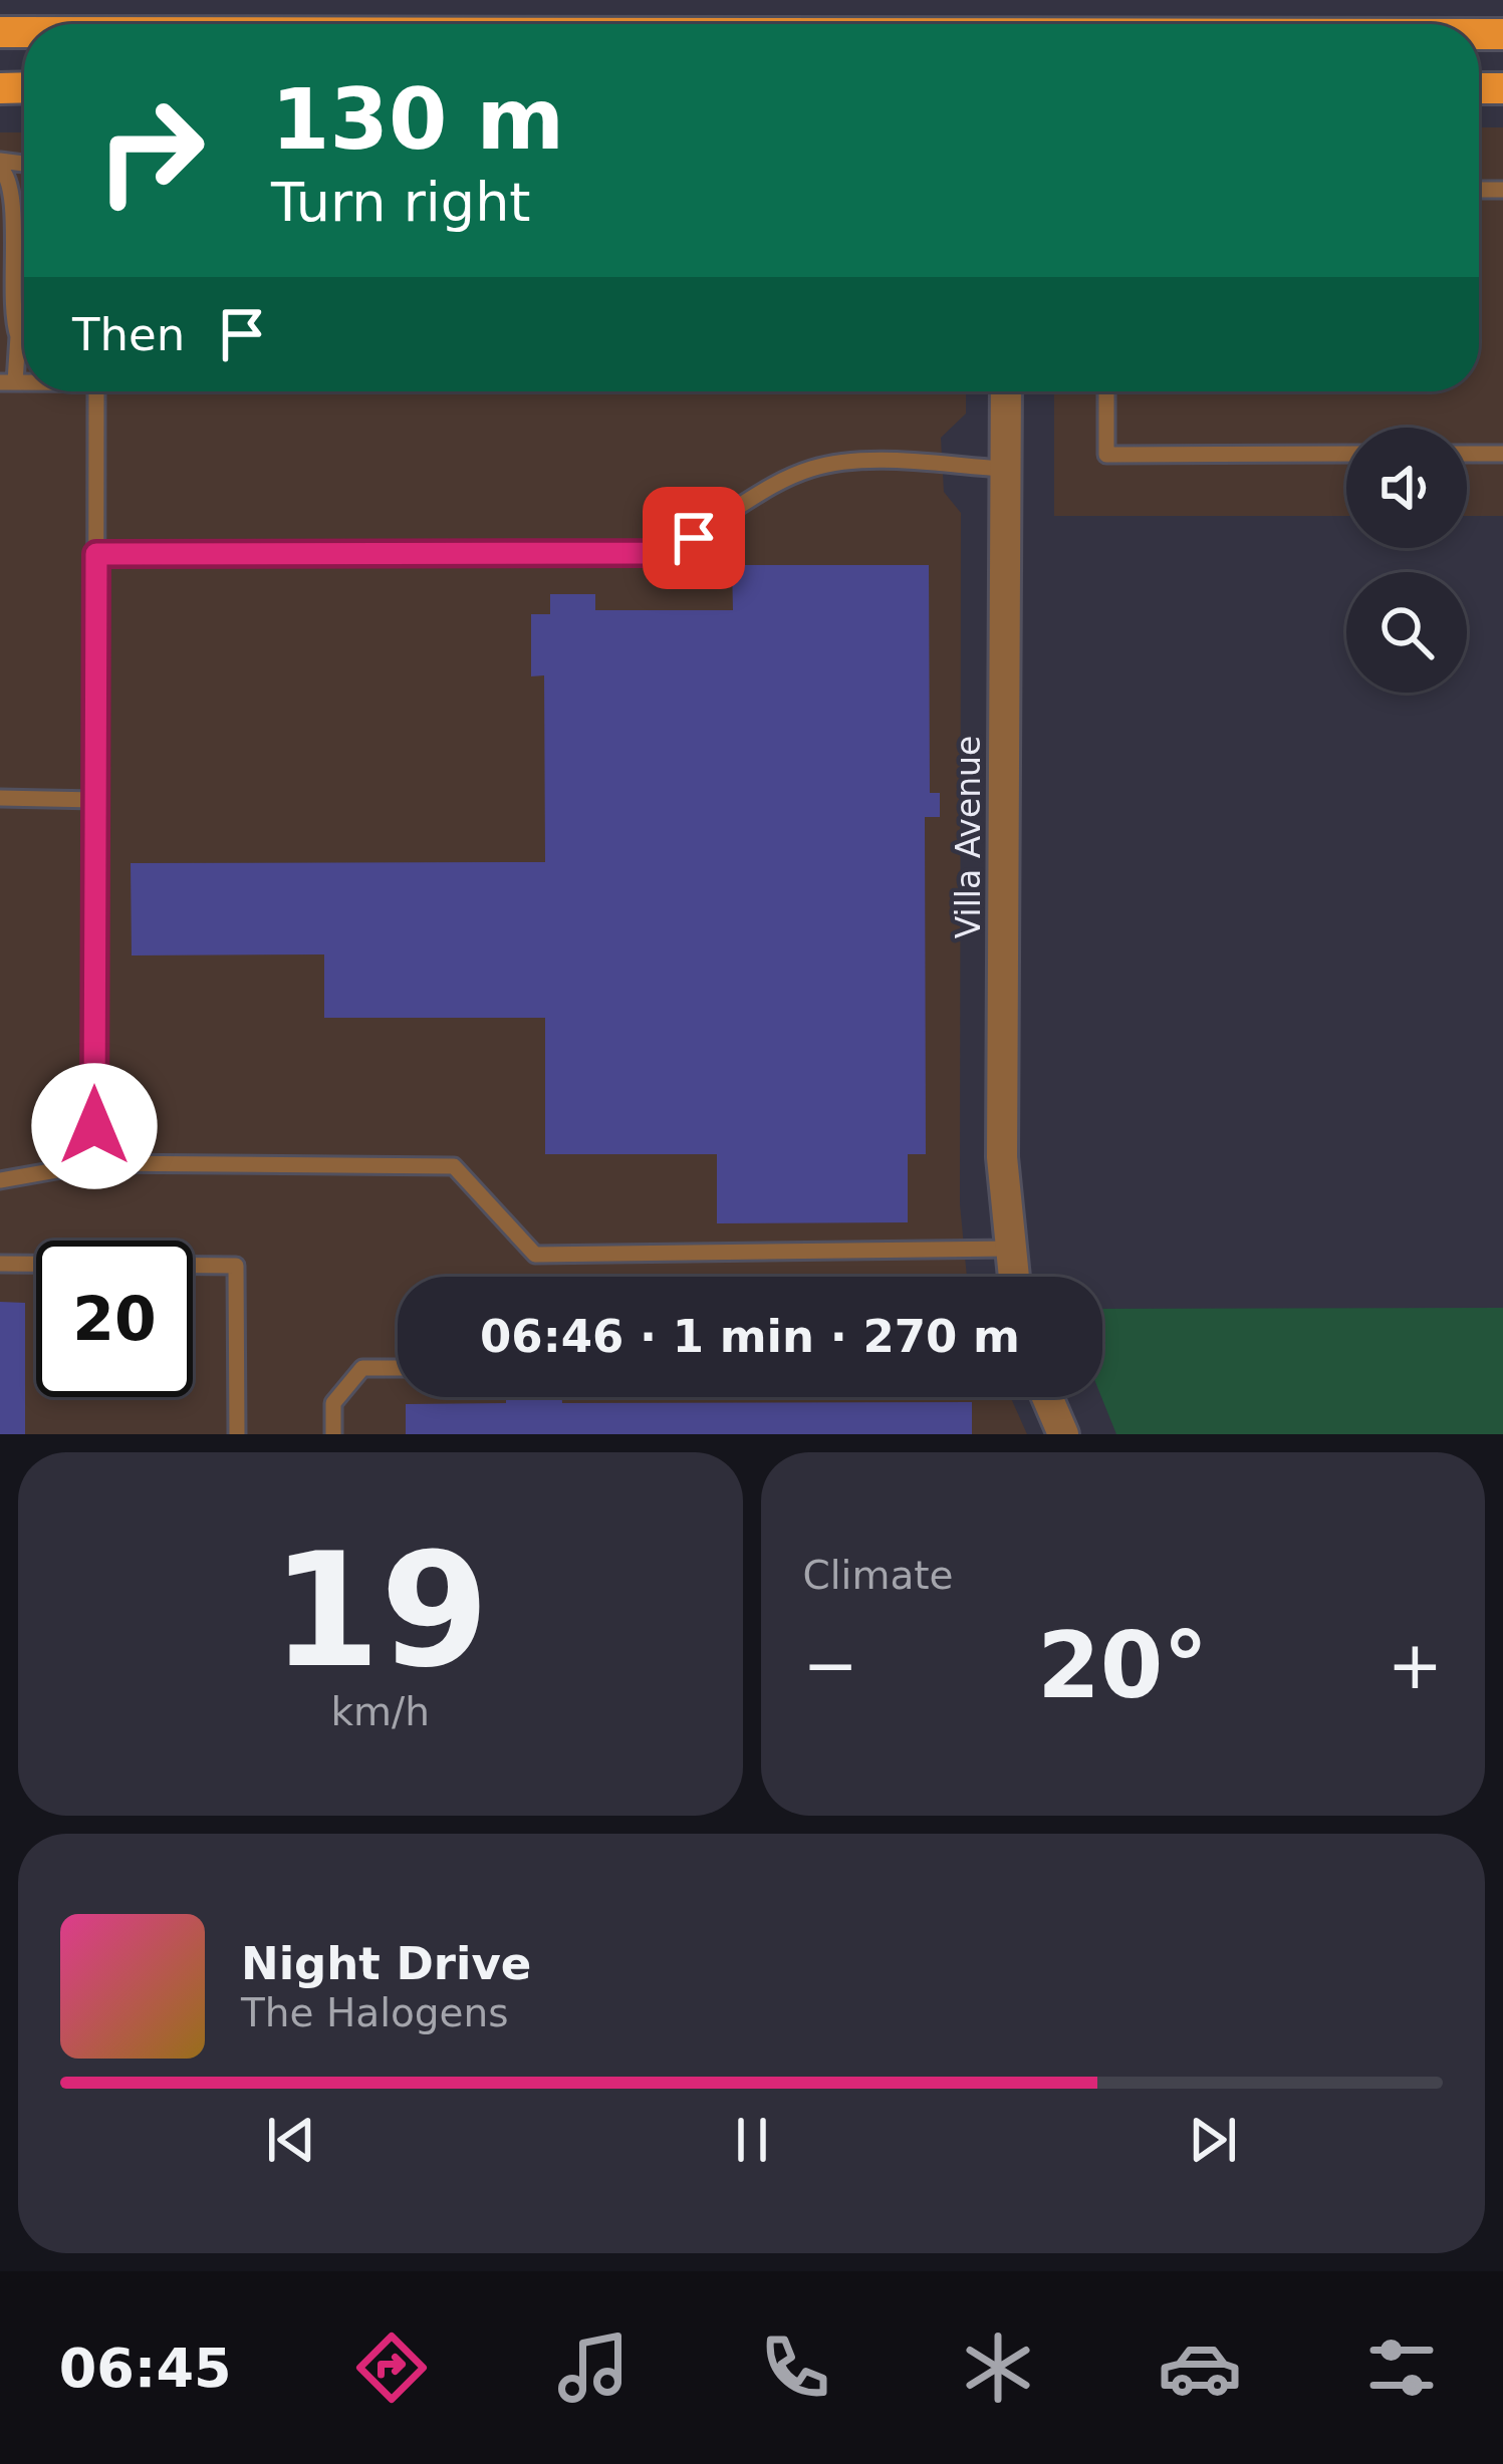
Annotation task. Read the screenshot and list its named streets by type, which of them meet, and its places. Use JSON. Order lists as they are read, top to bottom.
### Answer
{
  "streets": {
    "street": ["Villa Avenue"]
  },
  "page": {
    "turn": ["130 m", "Turn right"],
    "then": "Then",
    "limit": "20",
    "trip": "06:46 · 1 min · 270 m",
    "tile": [
      ["19", "km/h"],
      "Climate"
    ],
    "heat": ["−", "20°", "+"],
    "song": ["Night Drive", "The Halogens"],
    "tabs": "06:45"
  }
}
